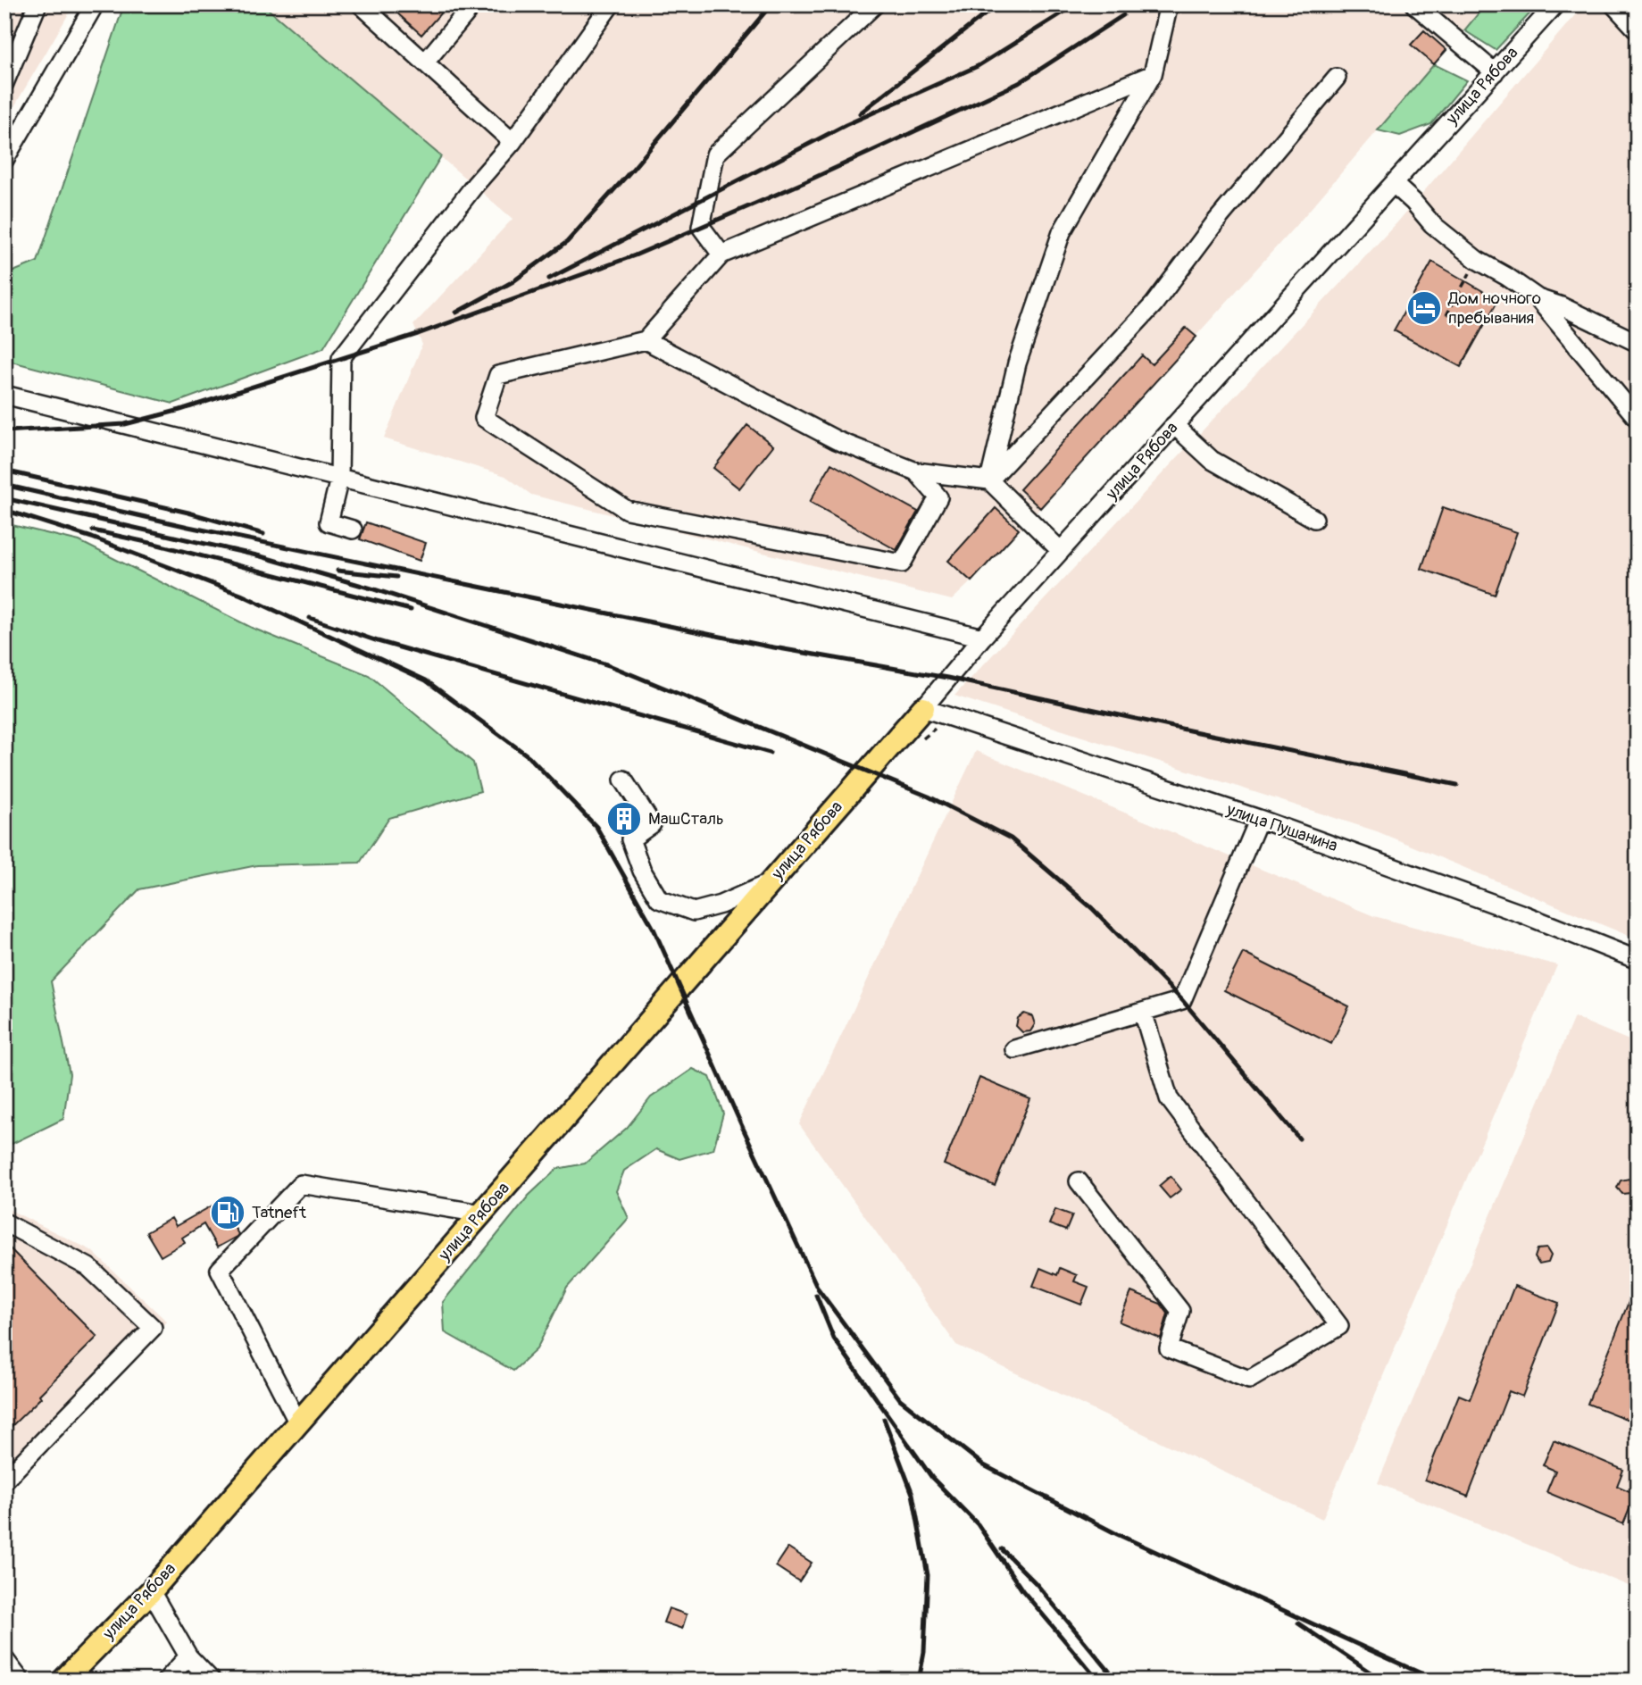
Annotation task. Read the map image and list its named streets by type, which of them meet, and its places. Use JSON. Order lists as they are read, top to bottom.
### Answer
{
  "streets": {
    "main road": ["улица Рябова"],
    "street": ["улица Пушанина"]
  },
  "crossings": [
    ["улица Рябова", "улица Пушанина"]
  ],
  "places": {
    "hotel": ["Дом ночного пребывания"],
    "building": ["МашСталь"],
    "fuel station": ["Tatneft"]
  }
}
